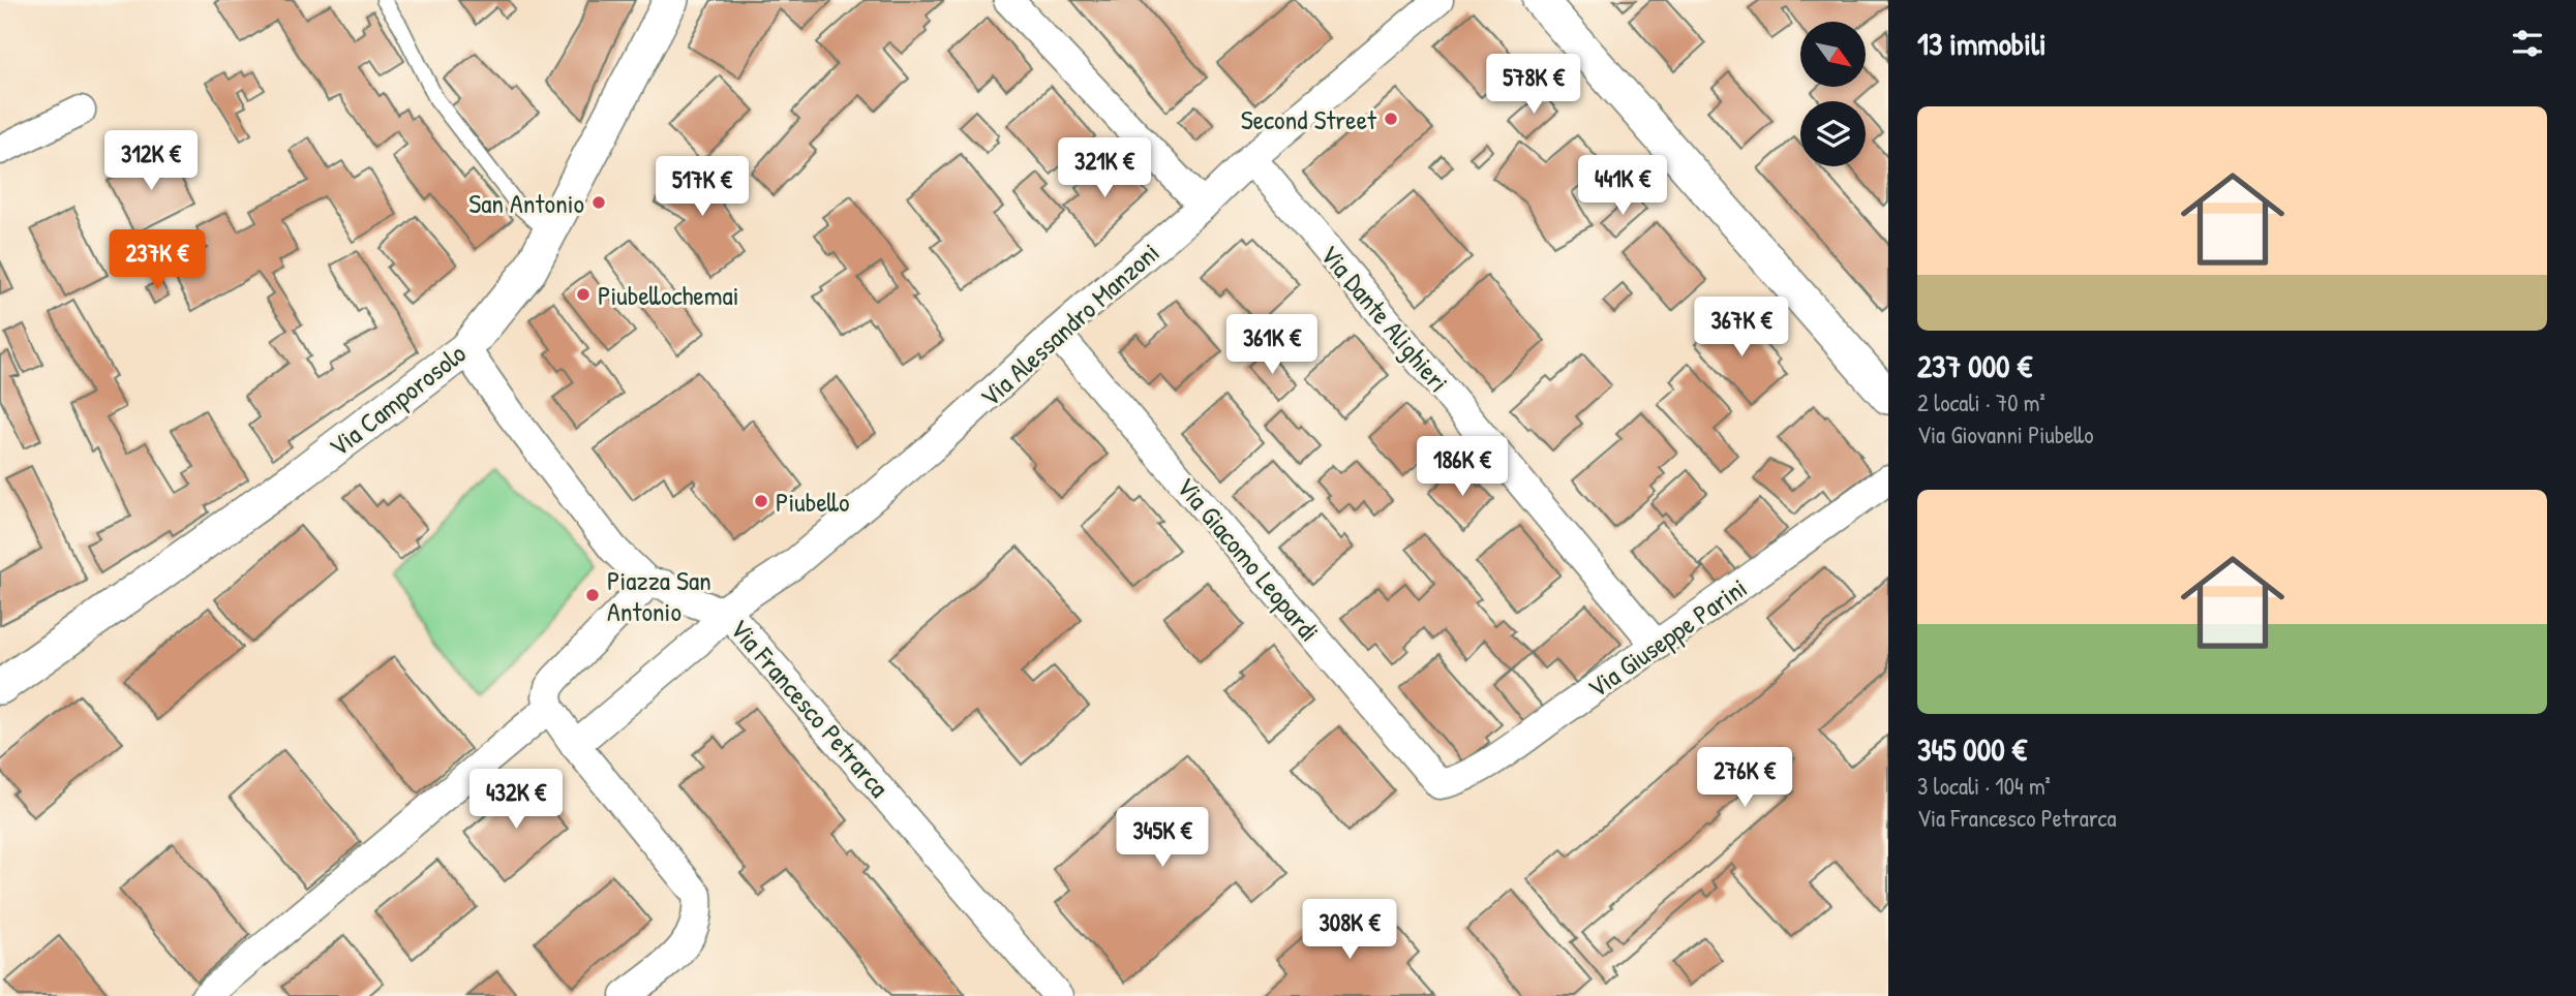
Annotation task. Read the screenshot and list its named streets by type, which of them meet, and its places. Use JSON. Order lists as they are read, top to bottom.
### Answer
{
  "streets": {
    "street": [
      "Via Dante Alighieri",
      "Via Alessandro Manzoni",
      "Via Camporosolo",
      "Via Giacomo Leopardi",
      "Via Giuseppe Parini",
      "Via Francesco Petrarca"
    ]
  },
  "crossings": [
    ["Via Dante Alighieri", "Via Alessandro Manzoni"],
    ["Via Dante Alighieri", "Via Giuseppe Parini"],
    ["Via Alessandro Manzoni", "Via Giacomo Leopardi"],
    ["Via Alessandro Manzoni", "Via Francesco Petrarca"],
    ["Via Camporosolo", "Via Francesco Petrarca"],
    ["Via Giacomo Leopardi", "Via Giuseppe Parini"]
  ],
  "places": [
    "Second Street",
    "San Antonio",
    "Piubellochemai",
    "Piubello",
    "Piazza San Antonio"
  ],
  "north": "bottom right",
  "page": {
    "heading": "13 immobili",
    "price": [
      "578K €",
      "312K €",
      "321K €",
      "441K €",
      "517K €",
      "237K €",
      "367K €",
      "361K €",
      "186K €",
      "276K €",
      "432K €",
      "345K €",
      "308K €"
    ],
    "list": [
      {
        "name": "237 000 €",
        "note": "2 locali · 70 m² · Via Giovanni Piubello"
      },
      {
        "name": "345 000 €",
        "note": "3 locali · 104 m² · Via Francesco Petrarca"
      }
    ]
  }
}
